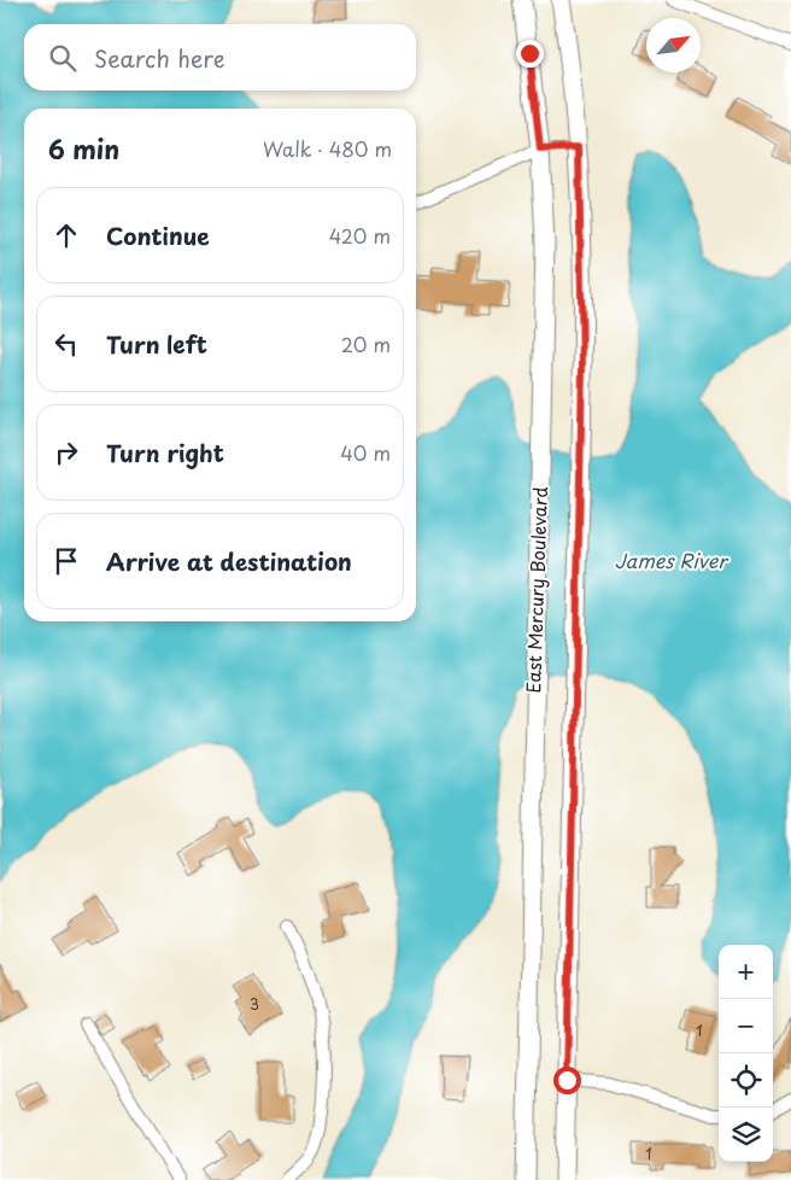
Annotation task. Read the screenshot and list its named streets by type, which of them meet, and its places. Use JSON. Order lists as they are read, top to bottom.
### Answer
{
  "streets": {
    "main road": ["East Mercury Boulevard"]
  },
  "water": ["James River"],
  "house_numbers": ["3", "1", "1"],
  "north": "top right",
  "page": {
    "search": "Search here",
    "heading": ["6 min", "Walk · 480 m"],
    "list": [
      ["Continue", "420 m"],
      ["Turn left", "20 m"],
      ["Turn right", "40 m"],
      "Arrive at destination"
    ],
    "map_buttons": ["+", "−"]
  }
}
